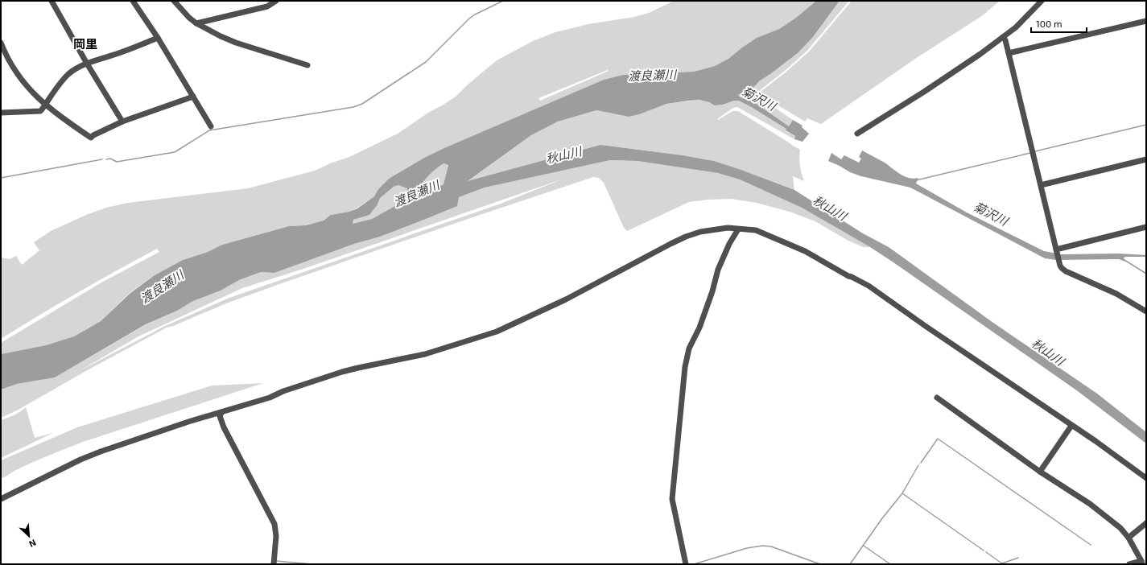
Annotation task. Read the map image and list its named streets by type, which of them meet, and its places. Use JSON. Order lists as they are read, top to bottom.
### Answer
{
  "districts": ["岡里"],
  "water": ["渡良瀬川", "菊沢川", "秋山川"],
  "scale_bar": "100 m",
  "north": "bottom right"
}
